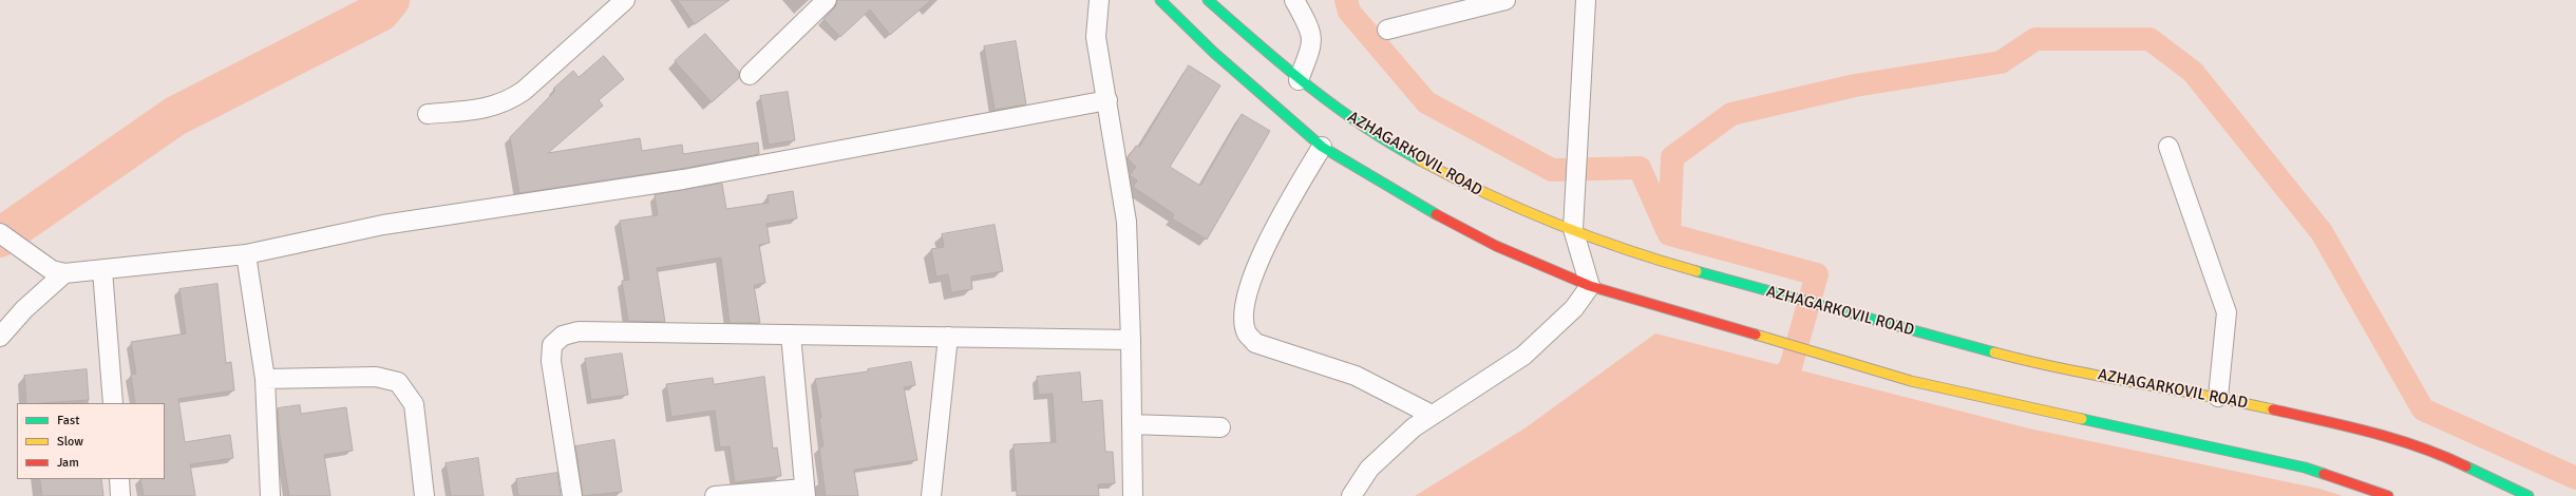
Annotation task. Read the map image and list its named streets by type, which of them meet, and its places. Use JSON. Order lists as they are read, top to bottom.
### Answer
{
  "streets": {
    "main road": ["AZHAGARKOVIL ROAD"]
  },
  "legend": ["Fast", "Slow", "Jam"]
}
